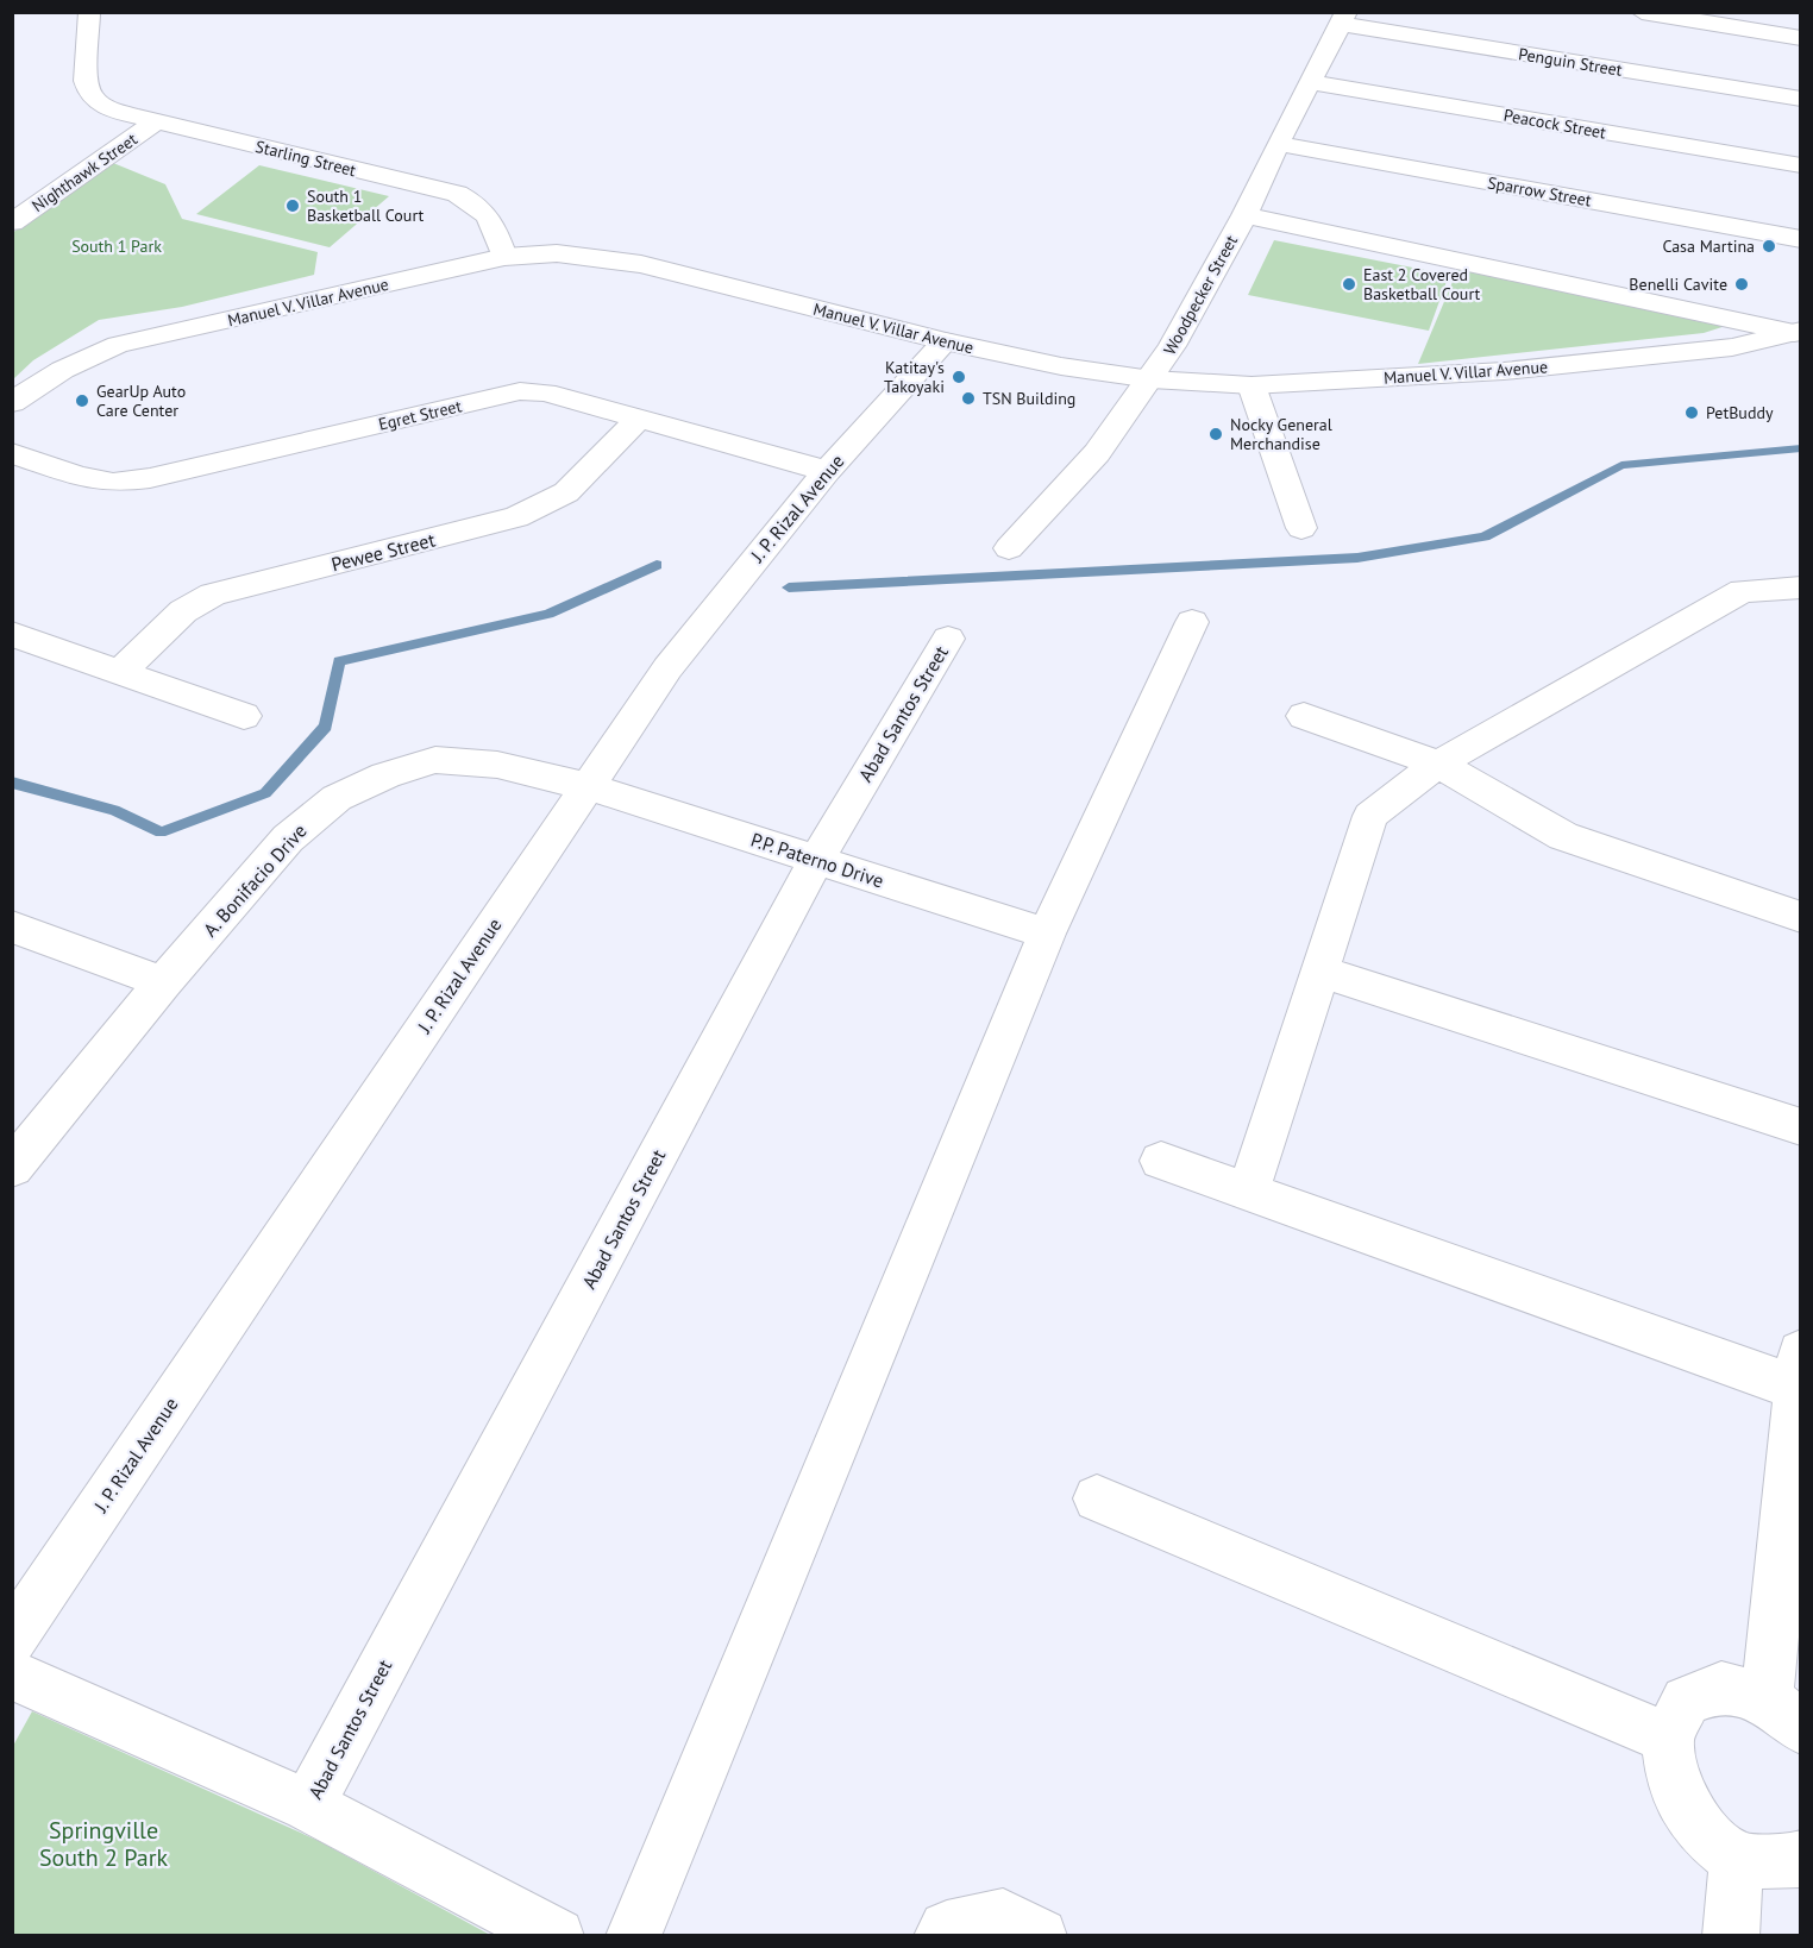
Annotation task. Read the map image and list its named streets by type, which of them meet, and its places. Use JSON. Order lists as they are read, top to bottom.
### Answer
{
  "streets": {
    "street": [
      "Penguin Street",
      "Peacock Street",
      "Starling Street",
      "Nighthawk Street",
      "Sparrow Street",
      "Woodpecker Street",
      "Manuel V. Villar Avenue",
      "Egret Street",
      "J. P. Rizal Avenue",
      "Pewee Street",
      "Abad Santos Street",
      "P.P. Paterno Drive",
      "A. Bonifacio Drive"
    ]
  },
  "crossings": [
    ["Penguin Street", "Woodpecker Street"],
    ["Peacock Street", "Woodpecker Street"],
    ["Starling Street", "Nighthawk Street"],
    ["Starling Street", "Manuel V. Villar Avenue"],
    ["Sparrow Street", "Woodpecker Street"],
    ["Woodpecker Street", "Manuel V. Villar Avenue"],
    ["Manuel V. Villar Avenue", "J. P. Rizal Avenue"],
    ["Egret Street", "J. P. Rizal Avenue"],
    ["Egret Street", "Pewee Street"],
    ["J. P. Rizal Avenue", "P.P. Paterno Drive"],
    ["J. P. Rizal Avenue", "A. Bonifacio Drive"],
    ["Abad Santos Street", "P.P. Paterno Drive"],
    ["P.P. Paterno Drive", "A. Bonifacio Drive"]
  ],
  "parks": ["South 1 Park", "Springville South 2 Park"],
  "places": [
    "South 1 Basketball Court",
    "Casa Martina",
    "East 2 Covered Basketball Court",
    "Benelli Cavite",
    "Katitay's Takoyaki",
    "TSN Building",
    "GearUp Auto Care Center",
    "PetBuddy",
    "Nocky General Merchandise"
  ]
}
